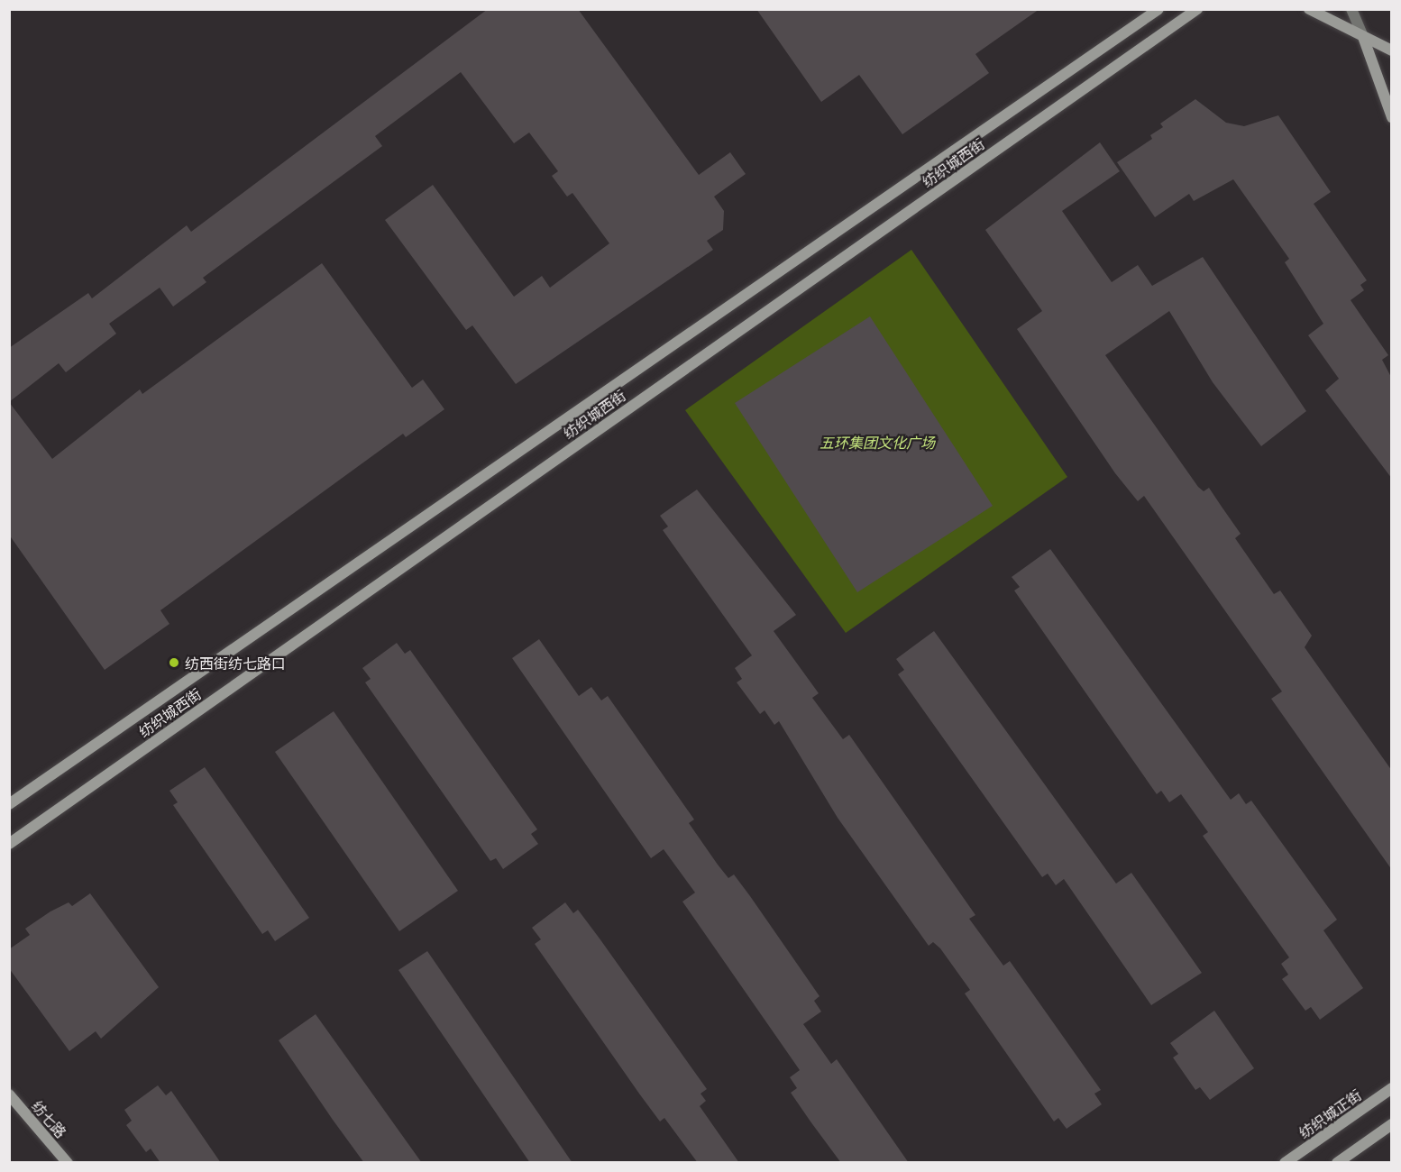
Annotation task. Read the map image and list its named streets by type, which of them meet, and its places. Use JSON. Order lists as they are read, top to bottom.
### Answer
{
  "streets": {
    "street": ["纺织城西街", "纺织城正街", "纺七路"]
  },
  "parks": ["五环集团文化广场"],
  "places": ["纺西街纺七路口"]
}
